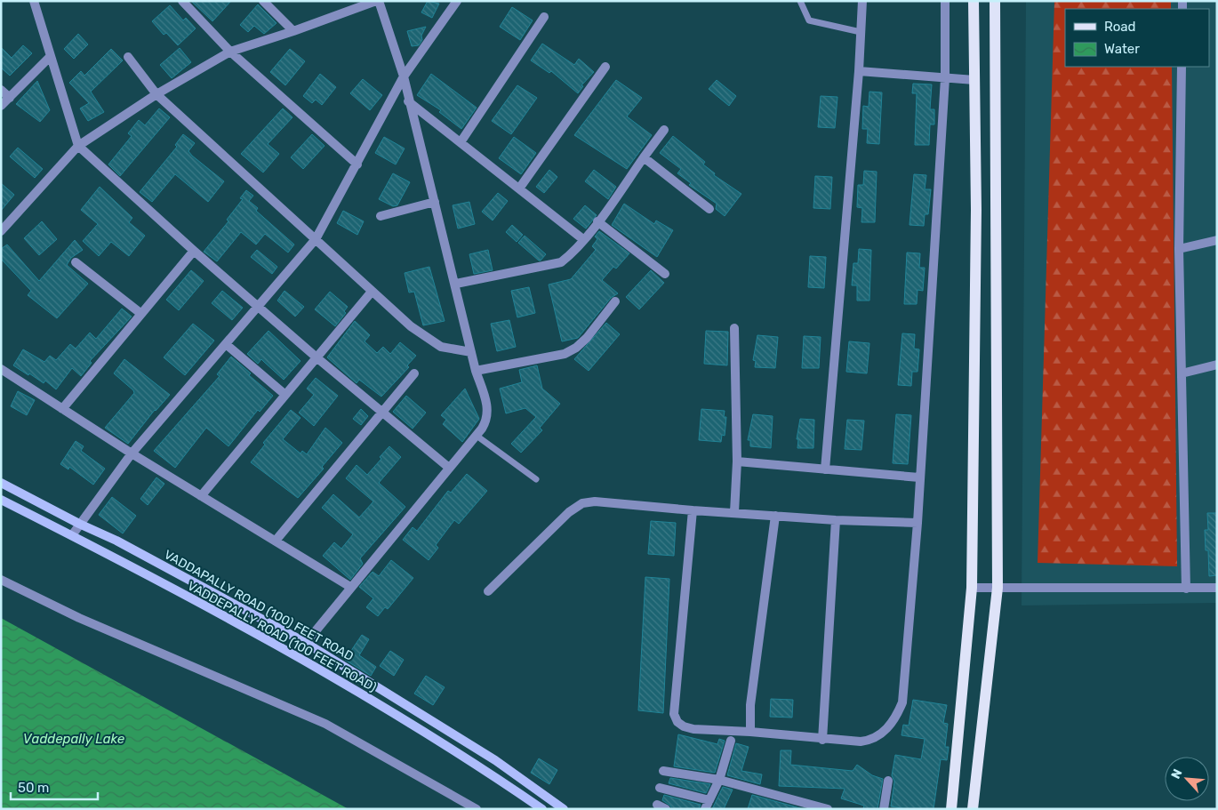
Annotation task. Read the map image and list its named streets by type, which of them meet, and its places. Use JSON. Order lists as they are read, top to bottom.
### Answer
{
  "streets": {
    "main road": ["VADDAPALLY ROAD (100) FEET ROAD", "VADDEPALLY ROAD (100 FEET ROAD)"]
  },
  "water": ["Vaddepally Lake"],
  "legend": ["Road", "Water"],
  "scale_bar": "50 m",
  "north": "top left"
}
